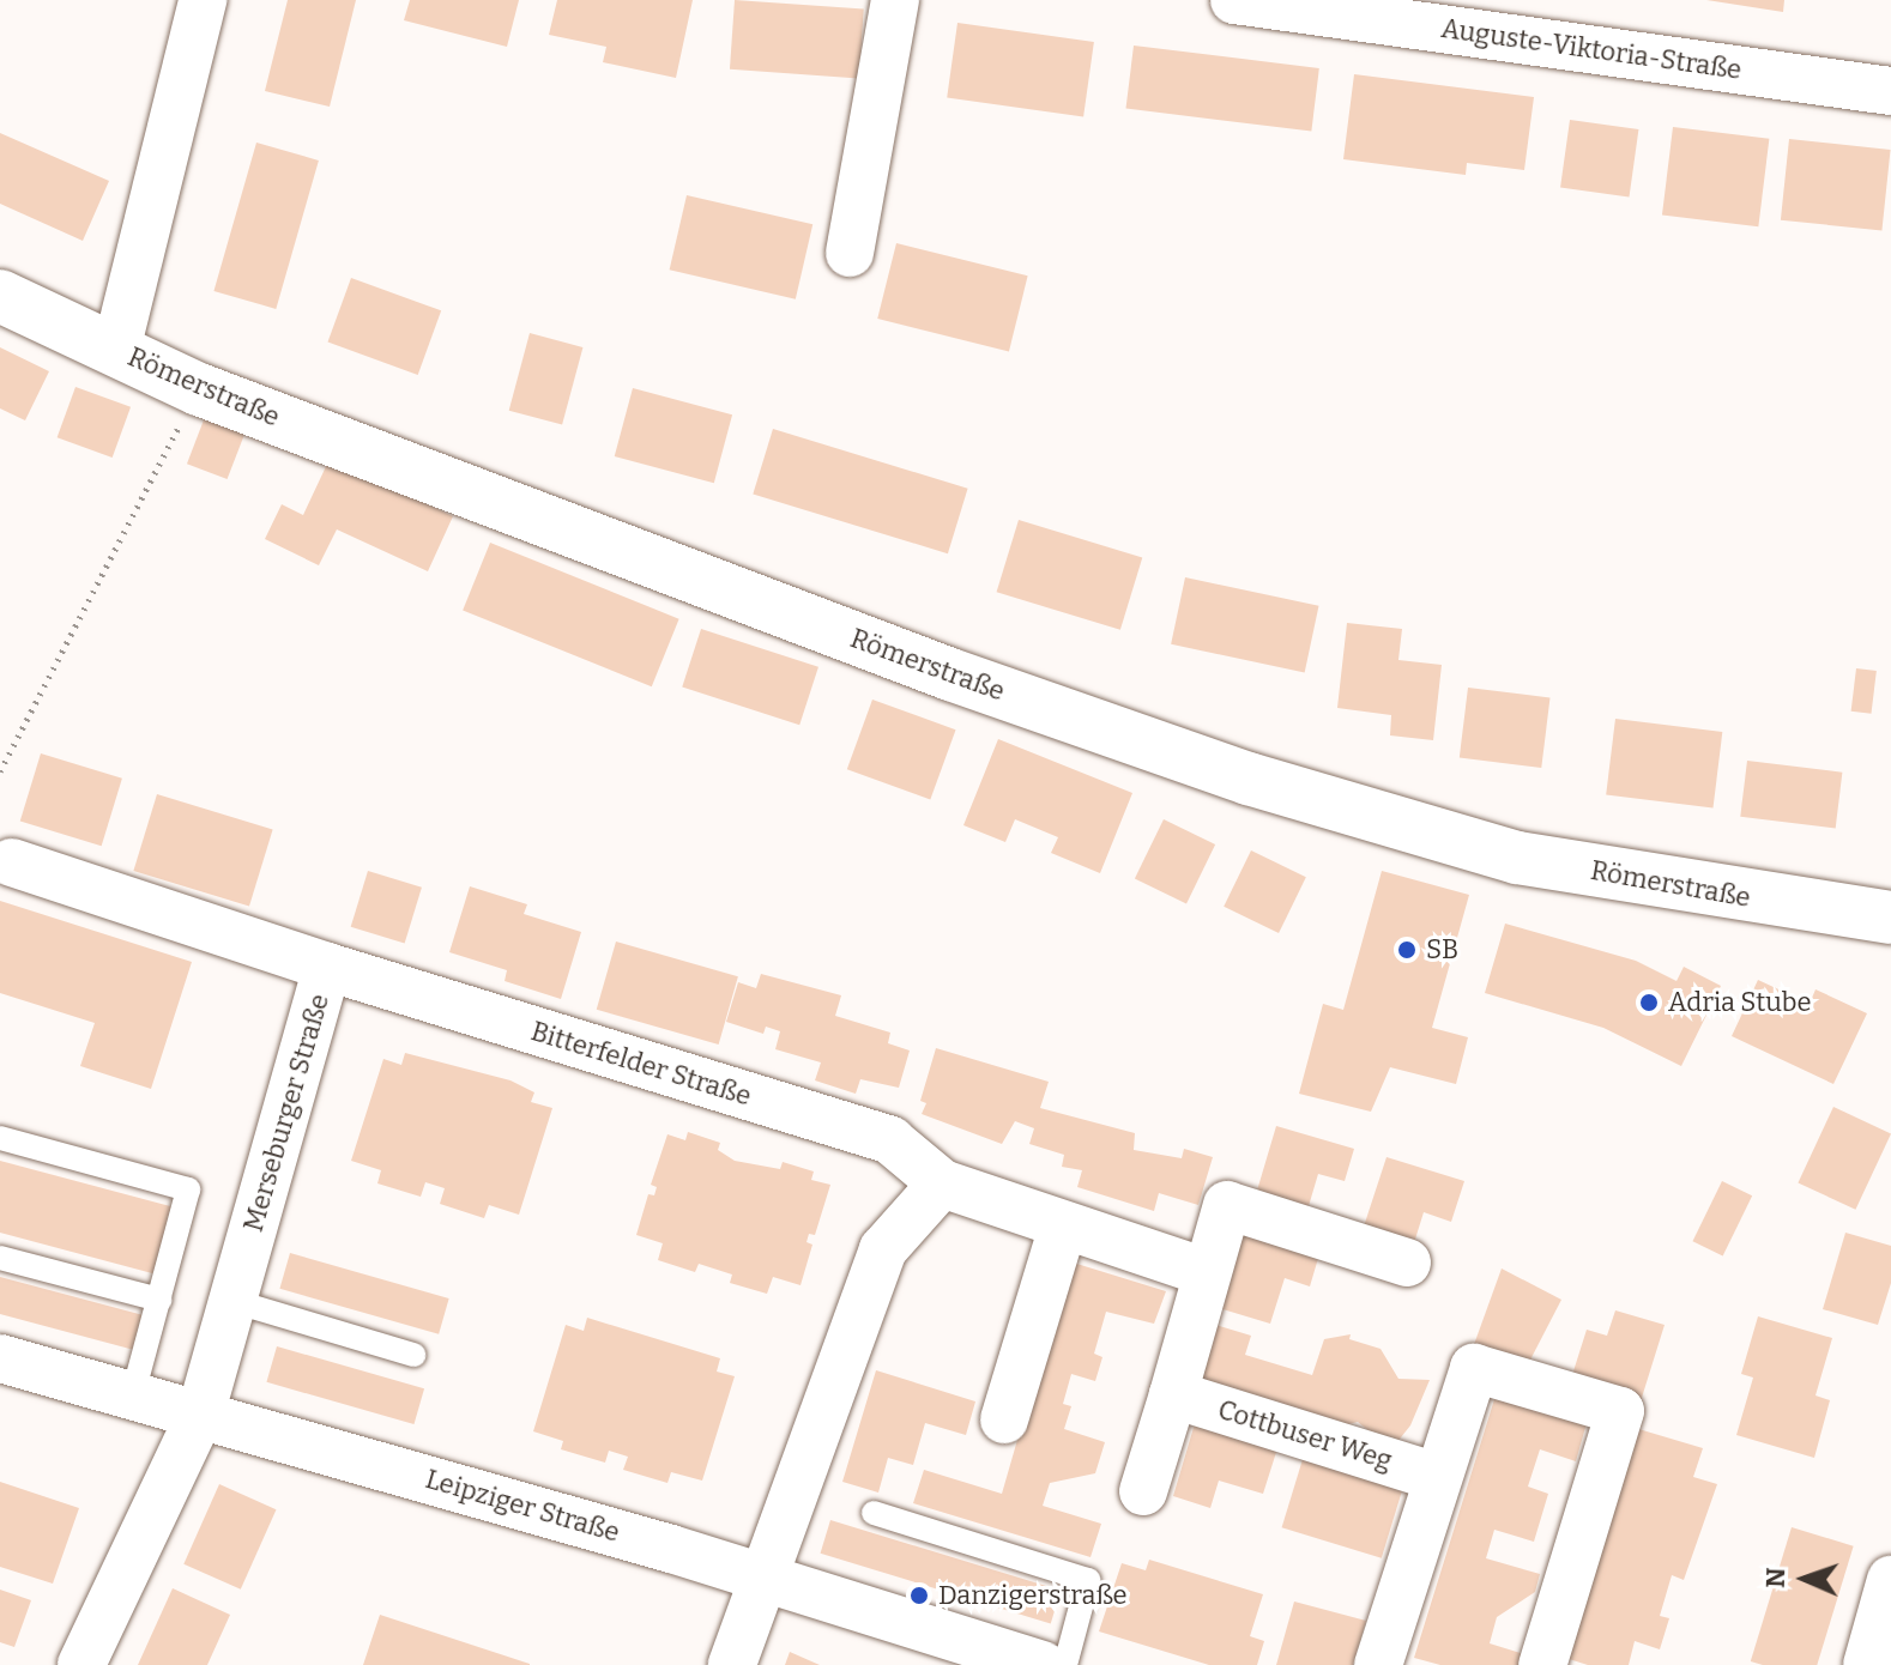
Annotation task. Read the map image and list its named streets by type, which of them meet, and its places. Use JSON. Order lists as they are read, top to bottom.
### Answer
{
  "streets": {
    "main road": ["Römerstraße"],
    "street": [
      "Auguste-Viktoria-Straße",
      "Bitterfelder Straße",
      "Merseburger Straße",
      "Cottbuser Weg",
      "Leipziger Straße"
    ]
  },
  "crossings": [
    ["Bitterfelder Straße", "Merseburger Straße"],
    ["Merseburger Straße", "Leipziger Straße"]
  ],
  "places": ["SB", "Adria Stube", "Danzigerstraße"],
  "north": "left"
}
